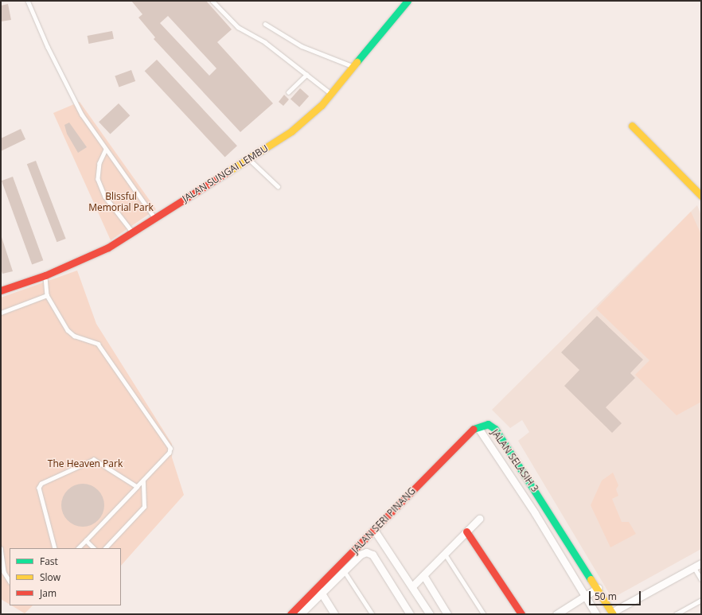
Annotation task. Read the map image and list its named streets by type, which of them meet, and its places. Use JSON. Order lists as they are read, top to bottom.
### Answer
{
  "streets": {
    "street": ["JALAN SUNGAI LEMBU", "JALAN SELASIH 3", "JALAN SERI PINANG"]
  },
  "crossings": [
    ["JALAN SELASIH 3", "JALAN SERI PINANG"]
  ],
  "parks": ["Blissful Memorial Park", "The Heaven Park"],
  "legend": ["Fast", "Slow", "Jam"],
  "scale_bar": "50 m"
}
